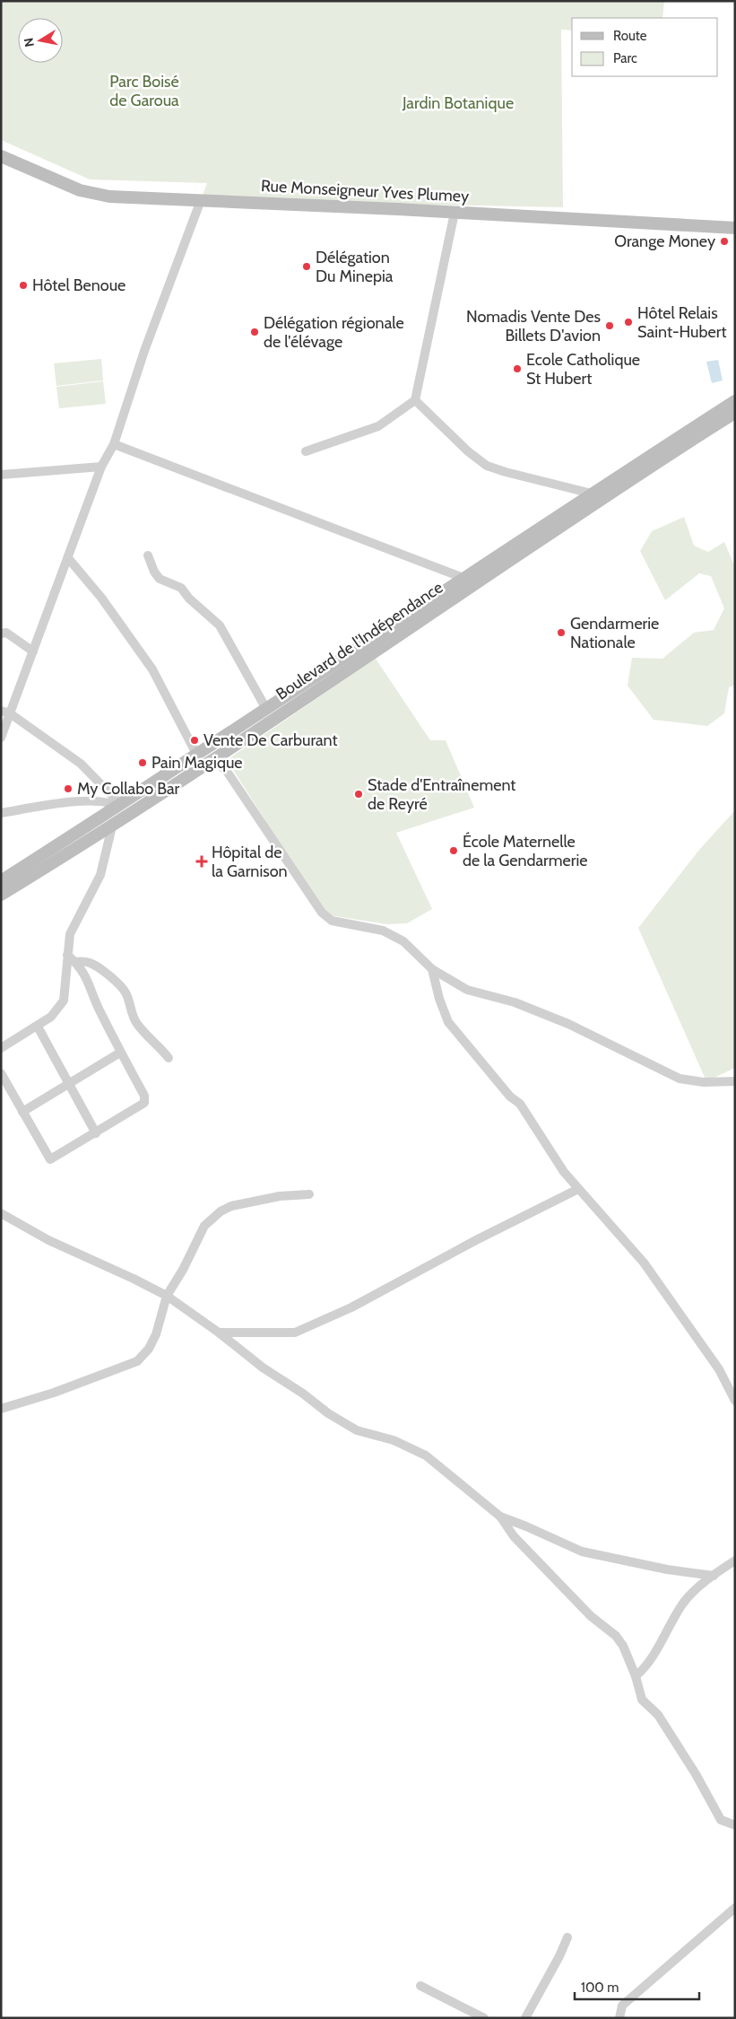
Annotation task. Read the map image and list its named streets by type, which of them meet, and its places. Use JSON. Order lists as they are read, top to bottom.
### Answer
{
  "streets": {
    "main road": ["Rue Monseigneur Yves Plumey", "Boulevard de l'Indépendance"]
  },
  "parks": ["Parc Boisé de Garoua", "Jardin Botanique"],
  "places": {
    "other": [
      "Orange Money",
      "Délégation Du Minepia",
      "Hôtel Benoue",
      "Hôtel Relais Saint-Hubert",
      "Nomadis Vente Des Billets D'avion",
      "Délégation régionale de l'élévage",
      "Ecole Catholique St Hubert",
      "Gendarmerie Nationale",
      "Vente De Carburant",
      "Pain Magique",
      "My Collabo Bar",
      "Stade d'Entraînement de Reyré",
      "École Maternelle de la Gendarmerie"
    ],
    "health": ["Hôpital de la Garnison"]
  },
  "legend": ["Route", "Parc"],
  "scale_bar": "100 m",
  "north": "left"
}
